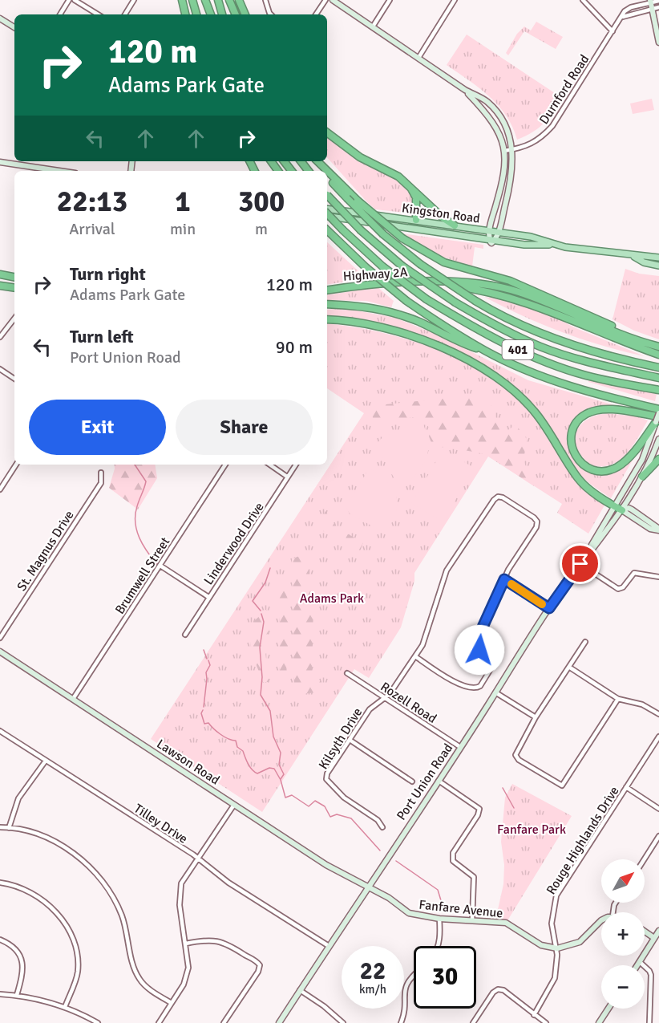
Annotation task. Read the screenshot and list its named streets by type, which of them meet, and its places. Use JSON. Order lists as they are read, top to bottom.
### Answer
{
  "streets": {
    "highway": ["Highway 2A", "401"],
    "main road": ["Kingston Road"],
    "street": [
      "Durnford Road",
      "Linderwood Drive",
      "St. Magnus Drive",
      "Brumwell Street",
      "Rozell Road",
      "Kilsyth Drive",
      "Lawson Road",
      "Port Union Road",
      "Tilley Drive",
      "Rouge Highlands Drive",
      "Fanfare Avenue"
    ]
  },
  "crossings": [
    ["Brumwell Street", "Lawson Road"],
    ["Rozell Road", "Kilsyth Drive"],
    ["Rozell Road", "Port Union Road"],
    ["Lawson Road", "Port Union Road"],
    ["Lawson Road", "Fanfare Avenue"],
    ["Port Union Road", "Tilley Drive"],
    ["Port Union Road", "Fanfare Avenue"],
    ["Rouge Highlands Drive", "Fanfare Avenue"]
  ],
  "parks": ["Adams Park", "Fanfare Park"],
  "north": "top right",
  "page": {
    "turn": ["120 m", "Adams Park Gate"],
    "eta": [
      "22:13",
      "Arrival",
      "1",
      "min",
      "300",
      "m"
    ],
    "list": [
      {
        "name": "Turn right",
        "note": "Adams Park Gate",
        "value": "120 m"
      },
      {
        "name": "Turn left",
        "note": "Port Union Road",
        "value": "90 m"
      }
    ],
    "buttons": ["Exit", "Share"],
    "map_buttons": ["+", "−"],
    "speed": "22 km/h",
    "limit": "30"
  }
}
